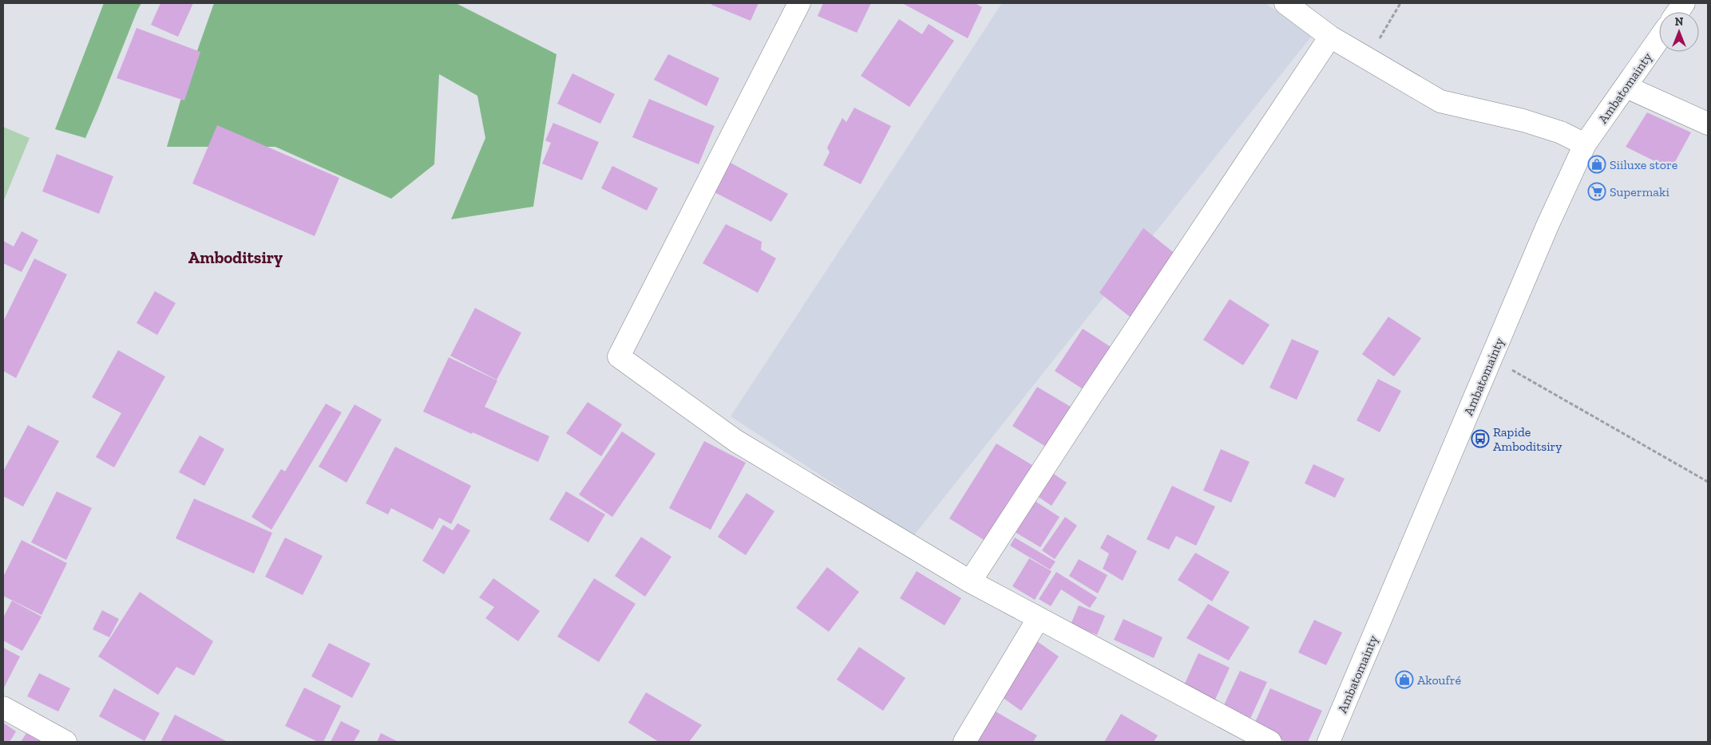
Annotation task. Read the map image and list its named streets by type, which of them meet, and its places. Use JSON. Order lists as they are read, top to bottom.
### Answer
{
  "streets": {
    "street": ["Ambatomainty"]
  },
  "districts": ["Amboditsiry"],
  "places": {
    "shop": ["Siiluxe store", "Akoufré"],
    "supermarket": ["Supermaki"],
    "bus stop": ["Rapide Amboditsiry"]
  },
  "north": "top"
}
